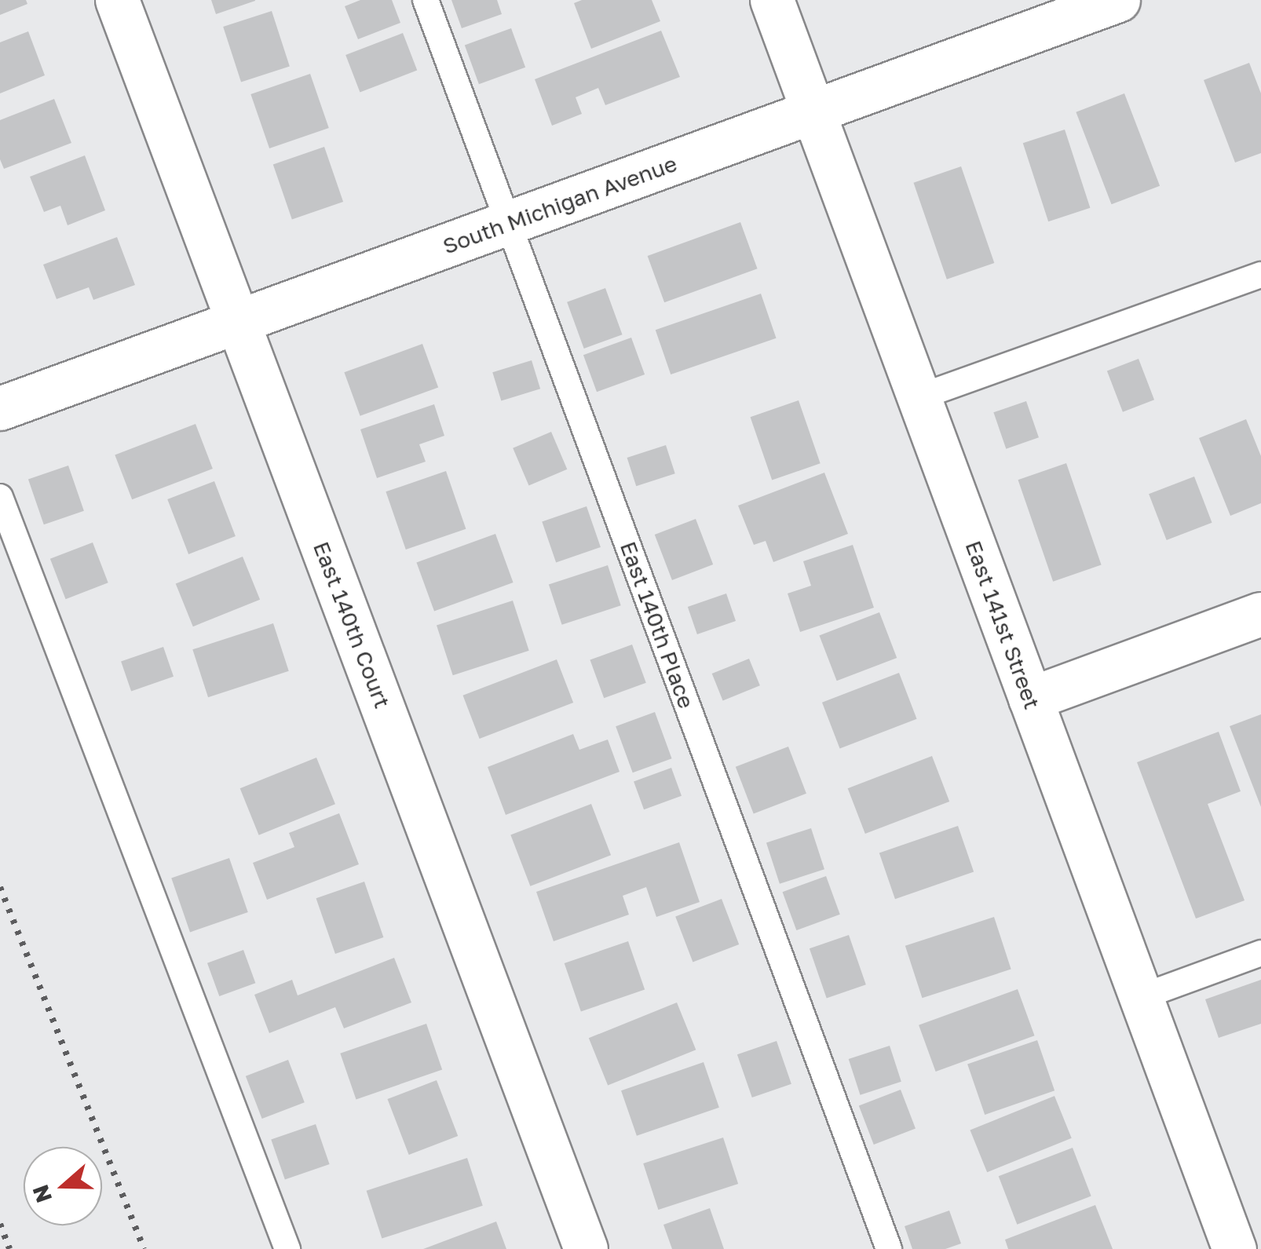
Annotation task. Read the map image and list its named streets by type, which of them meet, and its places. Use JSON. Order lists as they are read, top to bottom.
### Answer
{
  "streets": {
    "street": ["South Michigan Avenue", "East 140th Court", "East 141st Street"],
    "lane": ["East 140th Place"]
  },
  "crossings": [
    ["South Michigan Avenue", "East 140th Court"],
    ["South Michigan Avenue", "East 140th Place"],
    ["South Michigan Avenue", "East 141st Street"]
  ],
  "north": "left"
}
